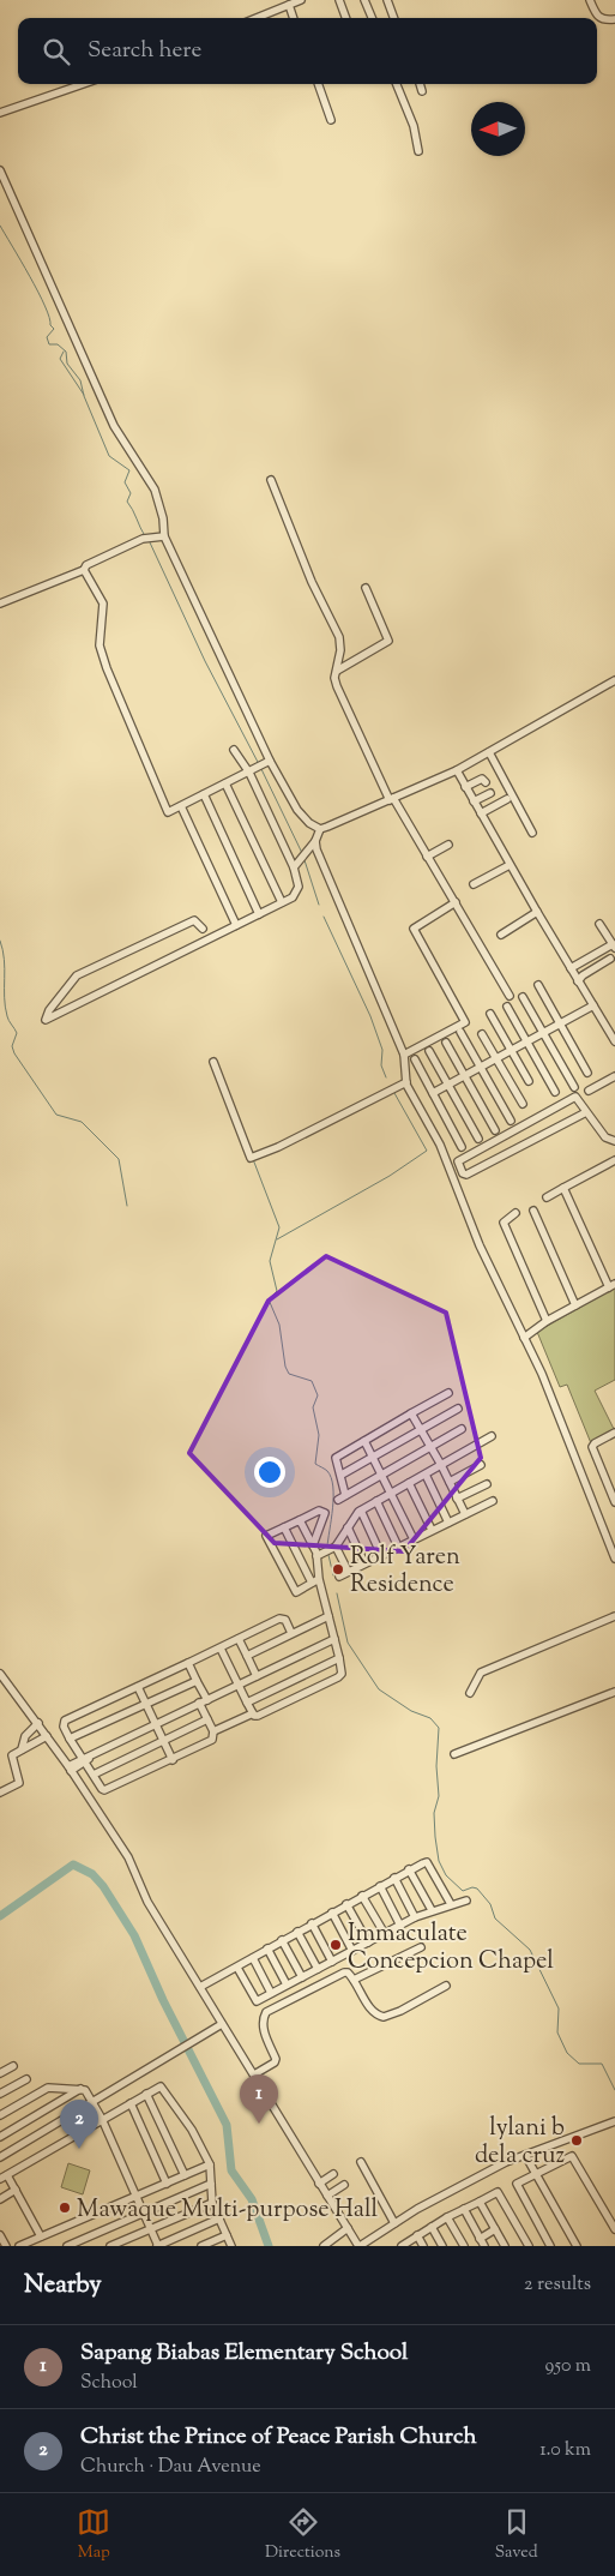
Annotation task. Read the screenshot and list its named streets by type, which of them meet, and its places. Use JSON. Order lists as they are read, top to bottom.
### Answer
{
  "places": [
    "Rolf Yaren Residence",
    "Immaculate Concepcion Chapel",
    "lylani b dela cruz",
    "Mawaque Multi-purpose Hall"
  ],
  "north": "left",
  "page": {
    "search": "Search here",
    "pins": ["1", "2"],
    "heading": ["Nearby", "2 results"],
    "list": [
      {
        "mark": "1",
        "name": "Sapang Biabas Elementary School",
        "note": "School",
        "value": "950 m"
      },
      {
        "mark": "2",
        "name": "Christ the Prince of Peace Parish Church",
        "note": "Church · Dau Avenue",
        "value": "1.0 km"
      }
    ],
    "nav": ["Map", "Directions", "Saved"]
  }
}
